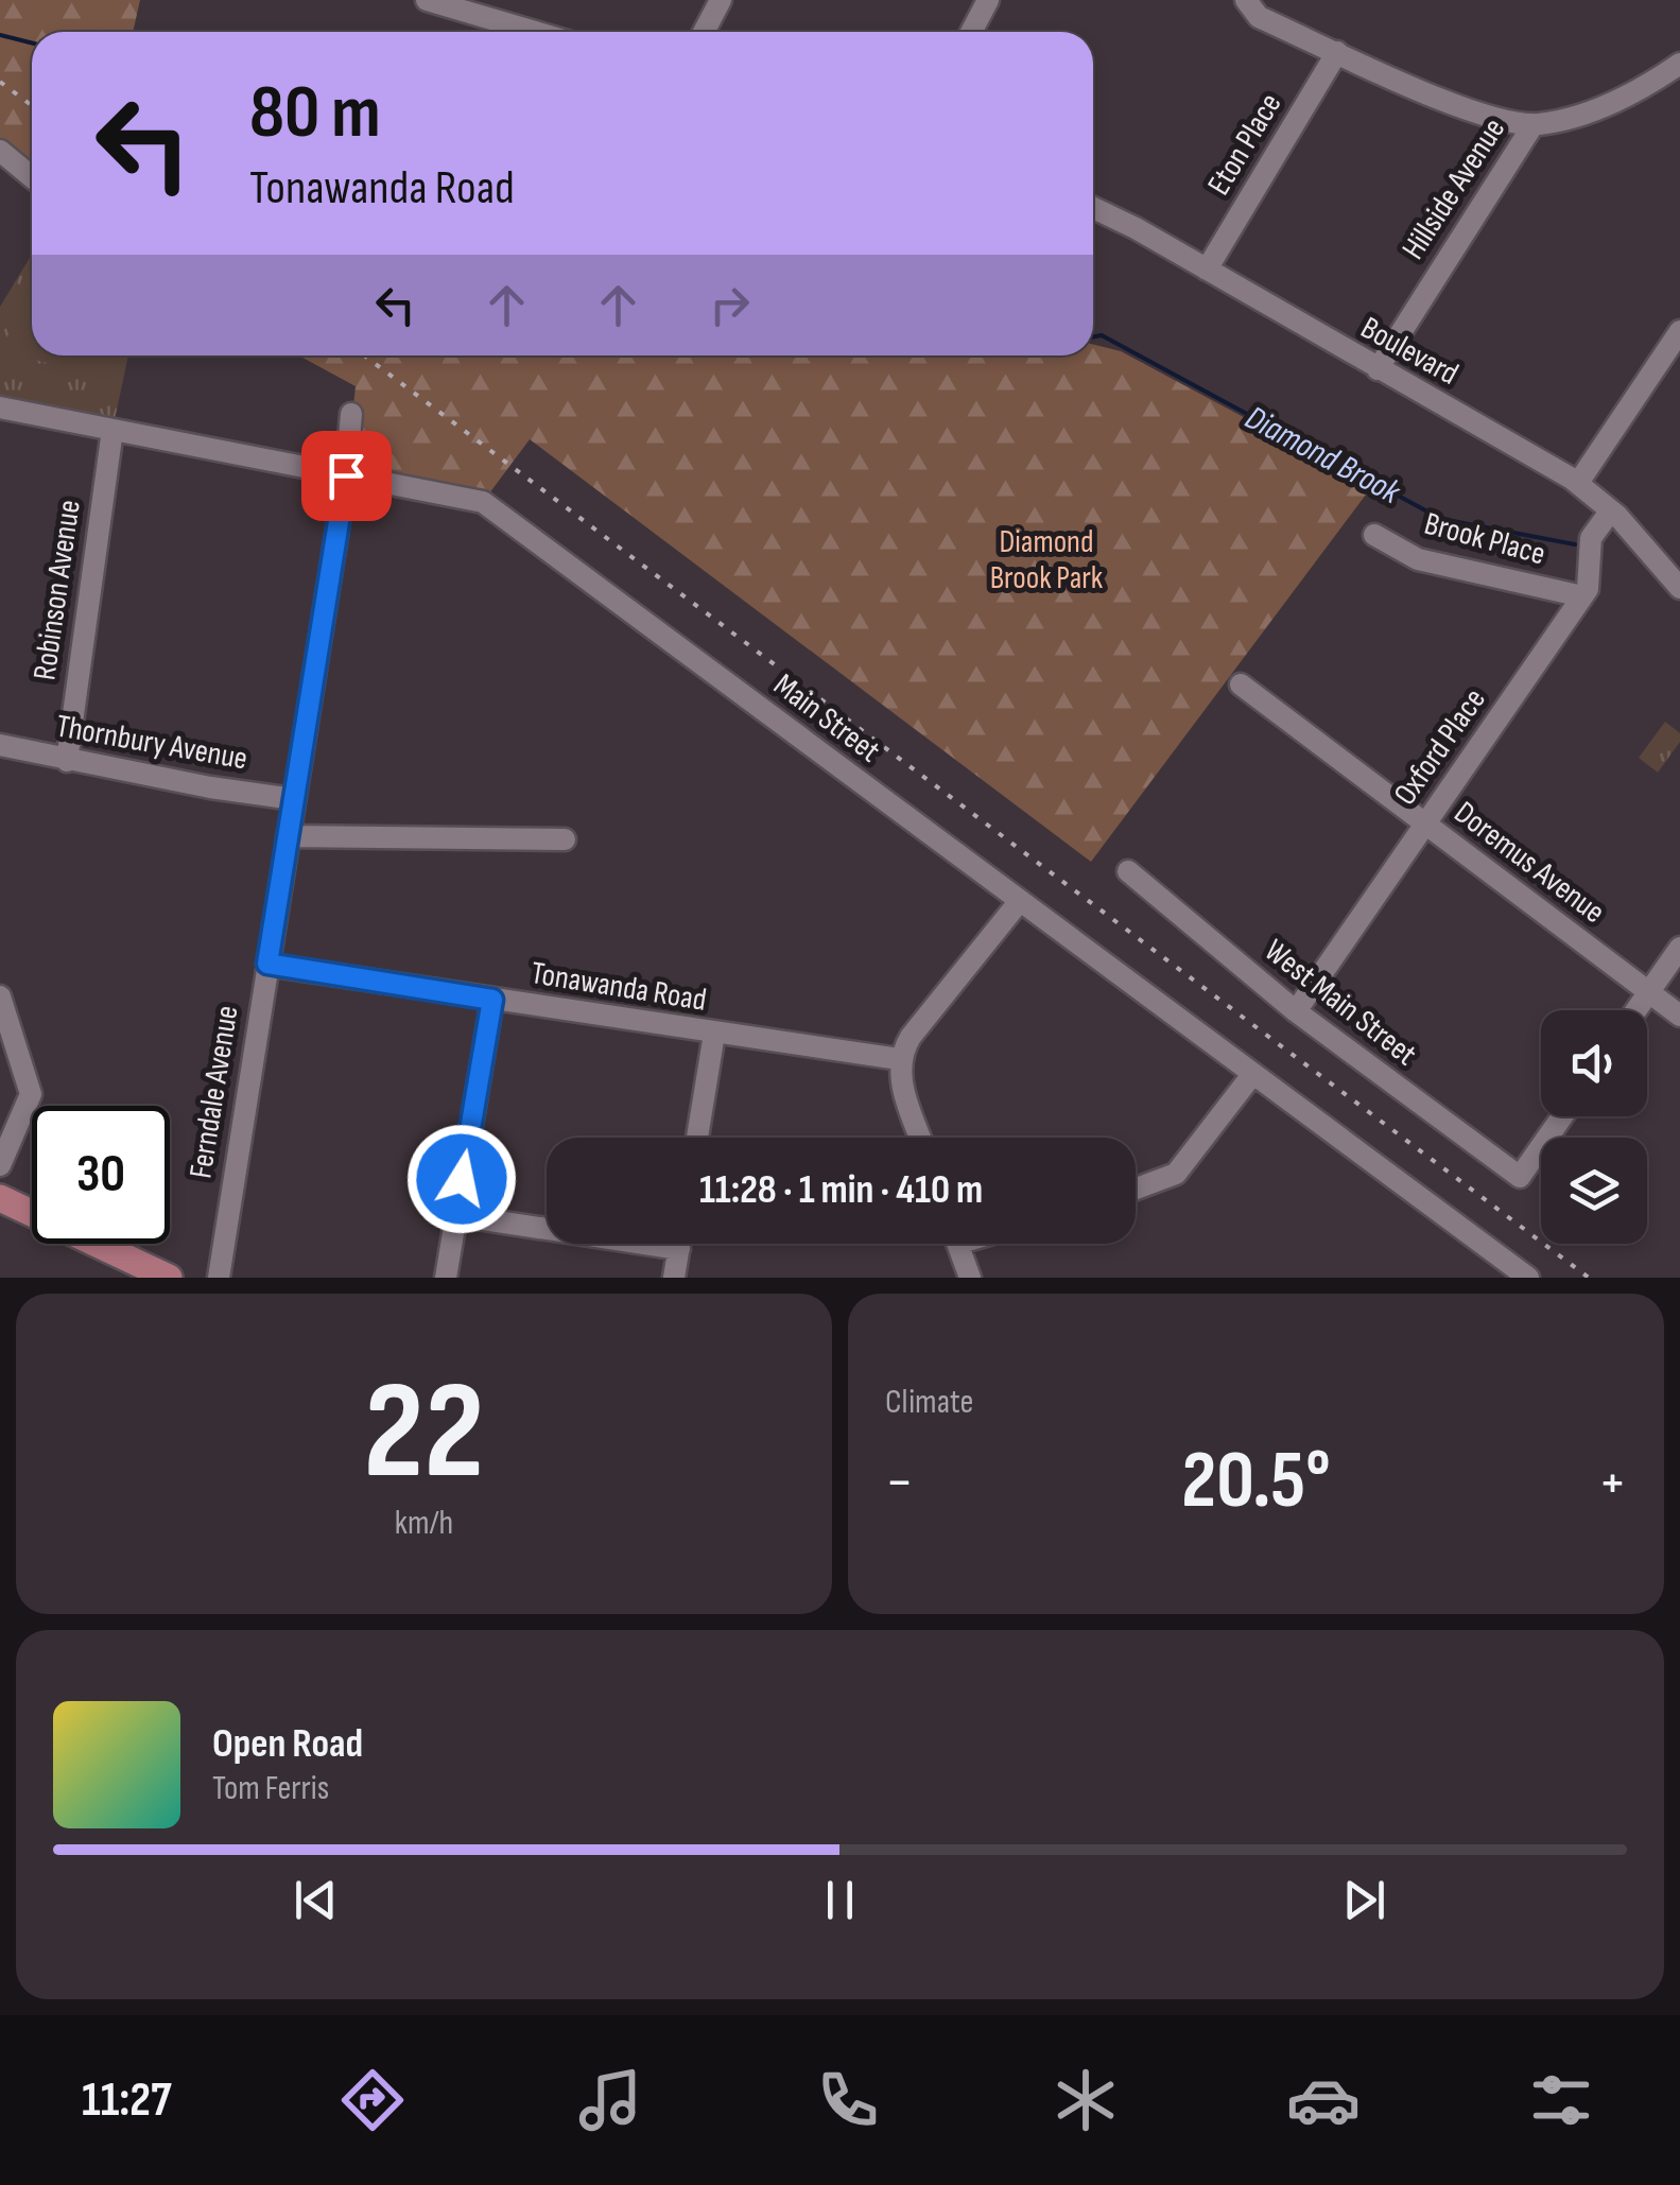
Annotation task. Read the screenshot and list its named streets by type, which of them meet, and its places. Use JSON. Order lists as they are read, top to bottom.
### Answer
{
  "streets": {
    "street": [
      "Eton Place",
      "Hillside Avenue",
      "Boulevard",
      "Brook Place",
      "Robinson Avenue",
      "Main Street",
      "Thornbury Avenue",
      "Oxford Place",
      "Doremus Avenue",
      "Tonawanda Road",
      "West Main Street",
      "Ferndale Avenue"
    ]
  },
  "crossings": [
    ["Eton Place", "Boulevard"],
    ["Hillside Avenue", "Boulevard"],
    ["Boulevard", "Oxford Place"],
    ["Brook Place", "Oxford Place"],
    ["Robinson Avenue", "Main Street"],
    ["Robinson Avenue", "Thornbury Avenue"],
    ["Main Street", "Ferndale Avenue"],
    ["Thornbury Avenue", "Ferndale Avenue"],
    ["Oxford Place", "Doremus Avenue"],
    ["Oxford Place", "West Main Street"],
    ["Tonawanda Road", "Ferndale Avenue"]
  ],
  "water": ["Diamond Brook"],
  "parks": ["Diamond Brook Park"],
  "page": {
    "turn": ["80 m", "Tonawanda Road"],
    "limit": "30",
    "trip": "11:28 · 1 min · 410 m",
    "tile": [
      ["22", "km/h"],
      "Climate"
    ],
    "heat": ["−", "20.5°", "+"],
    "song": ["Open Road", "Tom Ferris"],
    "tabs": "11:27"
  }
}
